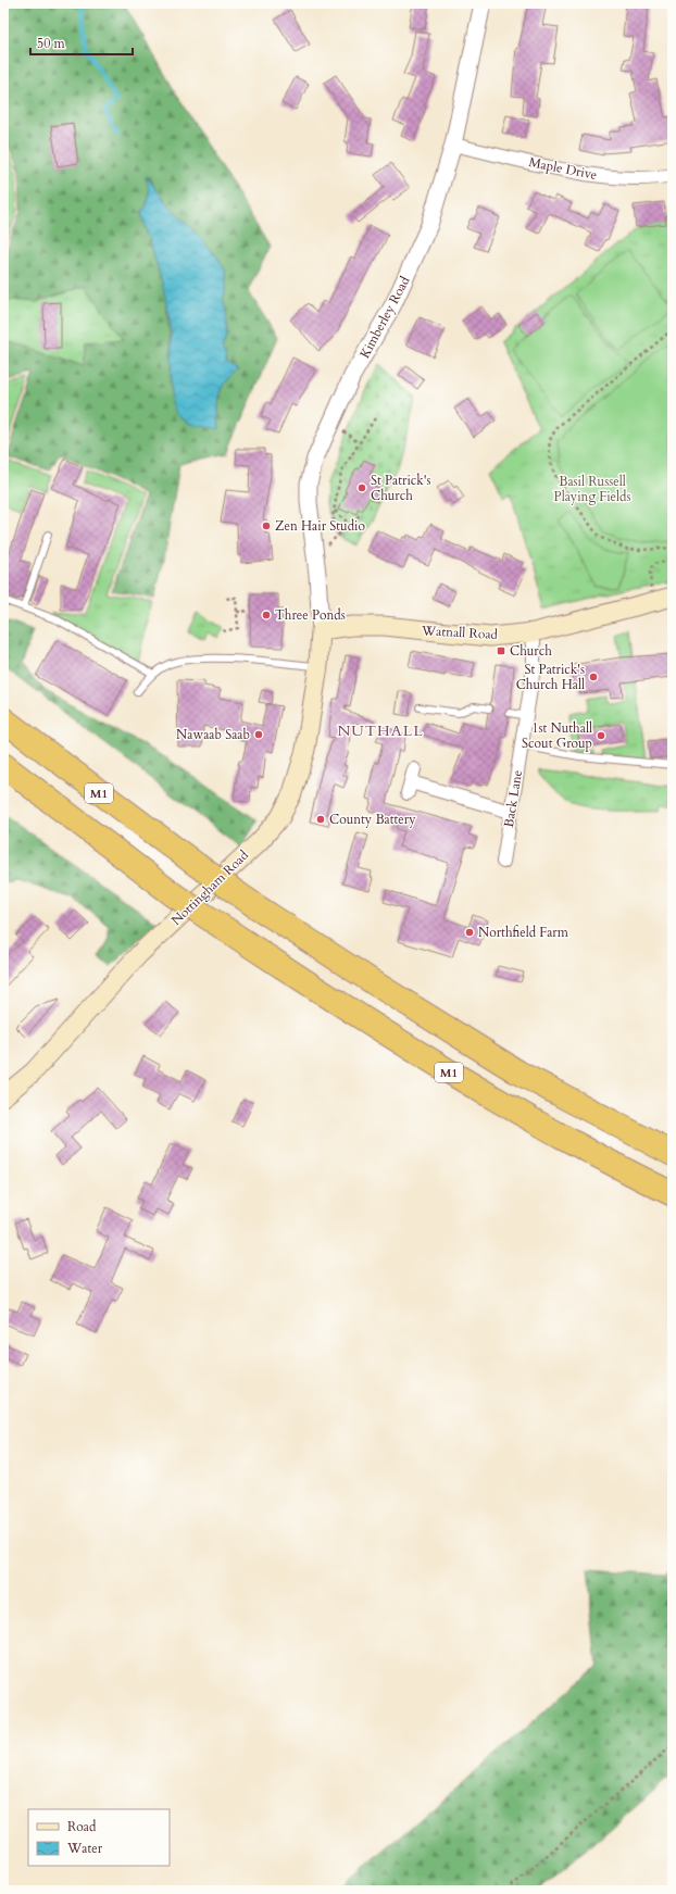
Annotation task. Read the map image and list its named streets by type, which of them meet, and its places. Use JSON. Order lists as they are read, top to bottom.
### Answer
{
  "streets": {
    "highway": ["M1"],
    "main road": ["Watnall Road", "Nottingham Road"],
    "street": ["Maple Drive", "Kimberley Road", "Back Lane"]
  },
  "crossings": [
    ["Maple Drive", "Kimberley Road"],
    ["Kimberley Road", "Watnall Road"],
    ["Kimberley Road", "Nottingham Road"],
    ["Watnall Road", "Back Lane"],
    ["Watnall Road", "Nottingham Road"]
  ],
  "districts": ["NUTHALL"],
  "parks": ["Basil Russell Playing Fields"],
  "places": {
    "other": [
      "St Patrick's Church",
      "Zen Hair Studio",
      "Three Ponds",
      "St Patrick's Church Hall",
      "Nawaab Saab",
      "1st Nuthall Scout Group",
      "County Battery",
      "Northfield Farm"
    ],
    "transit": ["Church"]
  },
  "legend": ["Road", "Water"],
  "scale_bar": "50 m"
}
